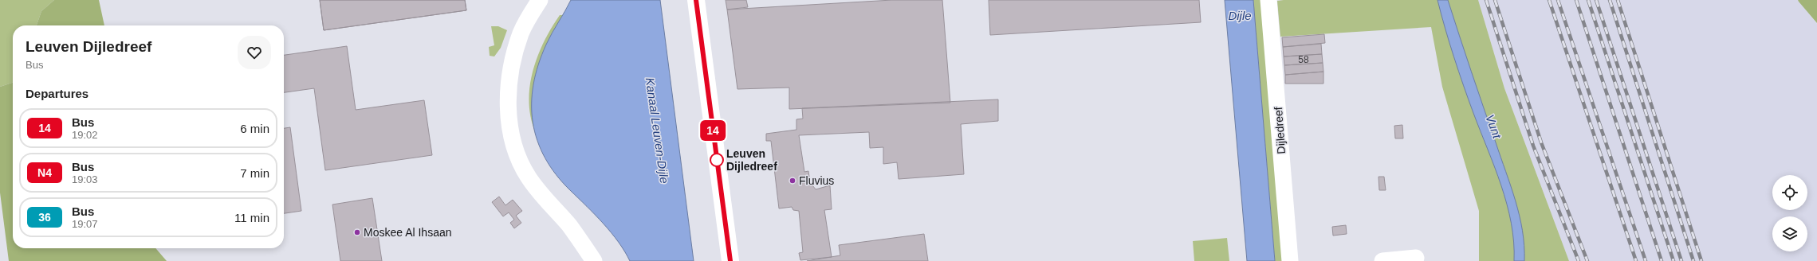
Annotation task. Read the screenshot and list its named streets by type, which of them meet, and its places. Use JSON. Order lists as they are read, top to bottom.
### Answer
{
  "streets": {
    "street": ["Dijledreef"]
  },
  "water": ["Dijle", "Vunt", "Kanaal Leuven-Dijle"],
  "places": ["Leuven Dijledreef", "Fluvius", "Moskee Al Ihsaan"],
  "lines": ["bus line 14"],
  "house_numbers": ["58"],
  "page": {
    "on_map": "14",
    "heading": [
      ["Leuven Dijledreef", "Bus"],
      "Departures"
    ],
    "list": [
      {
        "mark": "14",
        "name": "Bus",
        "note": "19:02",
        "value": "6 min"
      },
      {
        "mark": "N4",
        "name": "Bus",
        "note": "19:03",
        "value": "7 min"
      },
      {
        "mark": "36",
        "name": "Bus",
        "note": "19:07",
        "value": "11 min"
      }
    ]
  }
}
